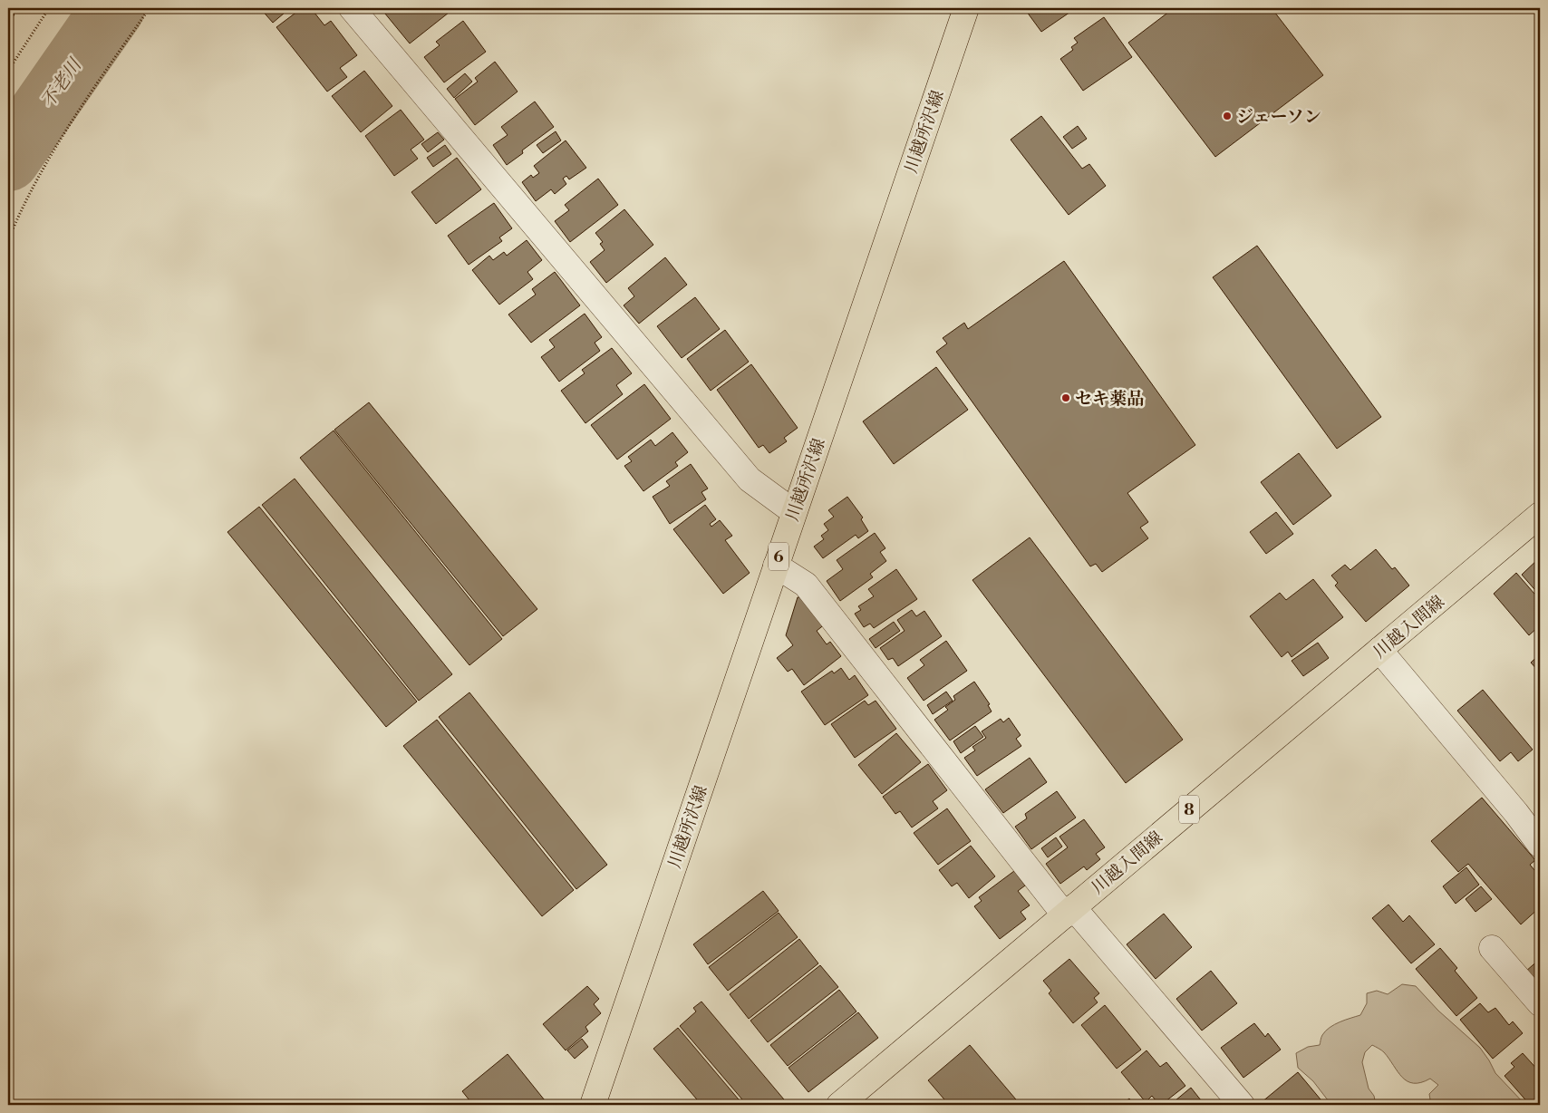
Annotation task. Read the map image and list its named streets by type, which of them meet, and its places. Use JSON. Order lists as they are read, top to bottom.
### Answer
{
  "streets": {
    "main road": [
      "川越所沢線",
      "6",
      "川越入間線",
      "8"
    ]
  },
  "water": ["不老川"],
  "places": ["ジェーソン", "セキ薬品"]
}
